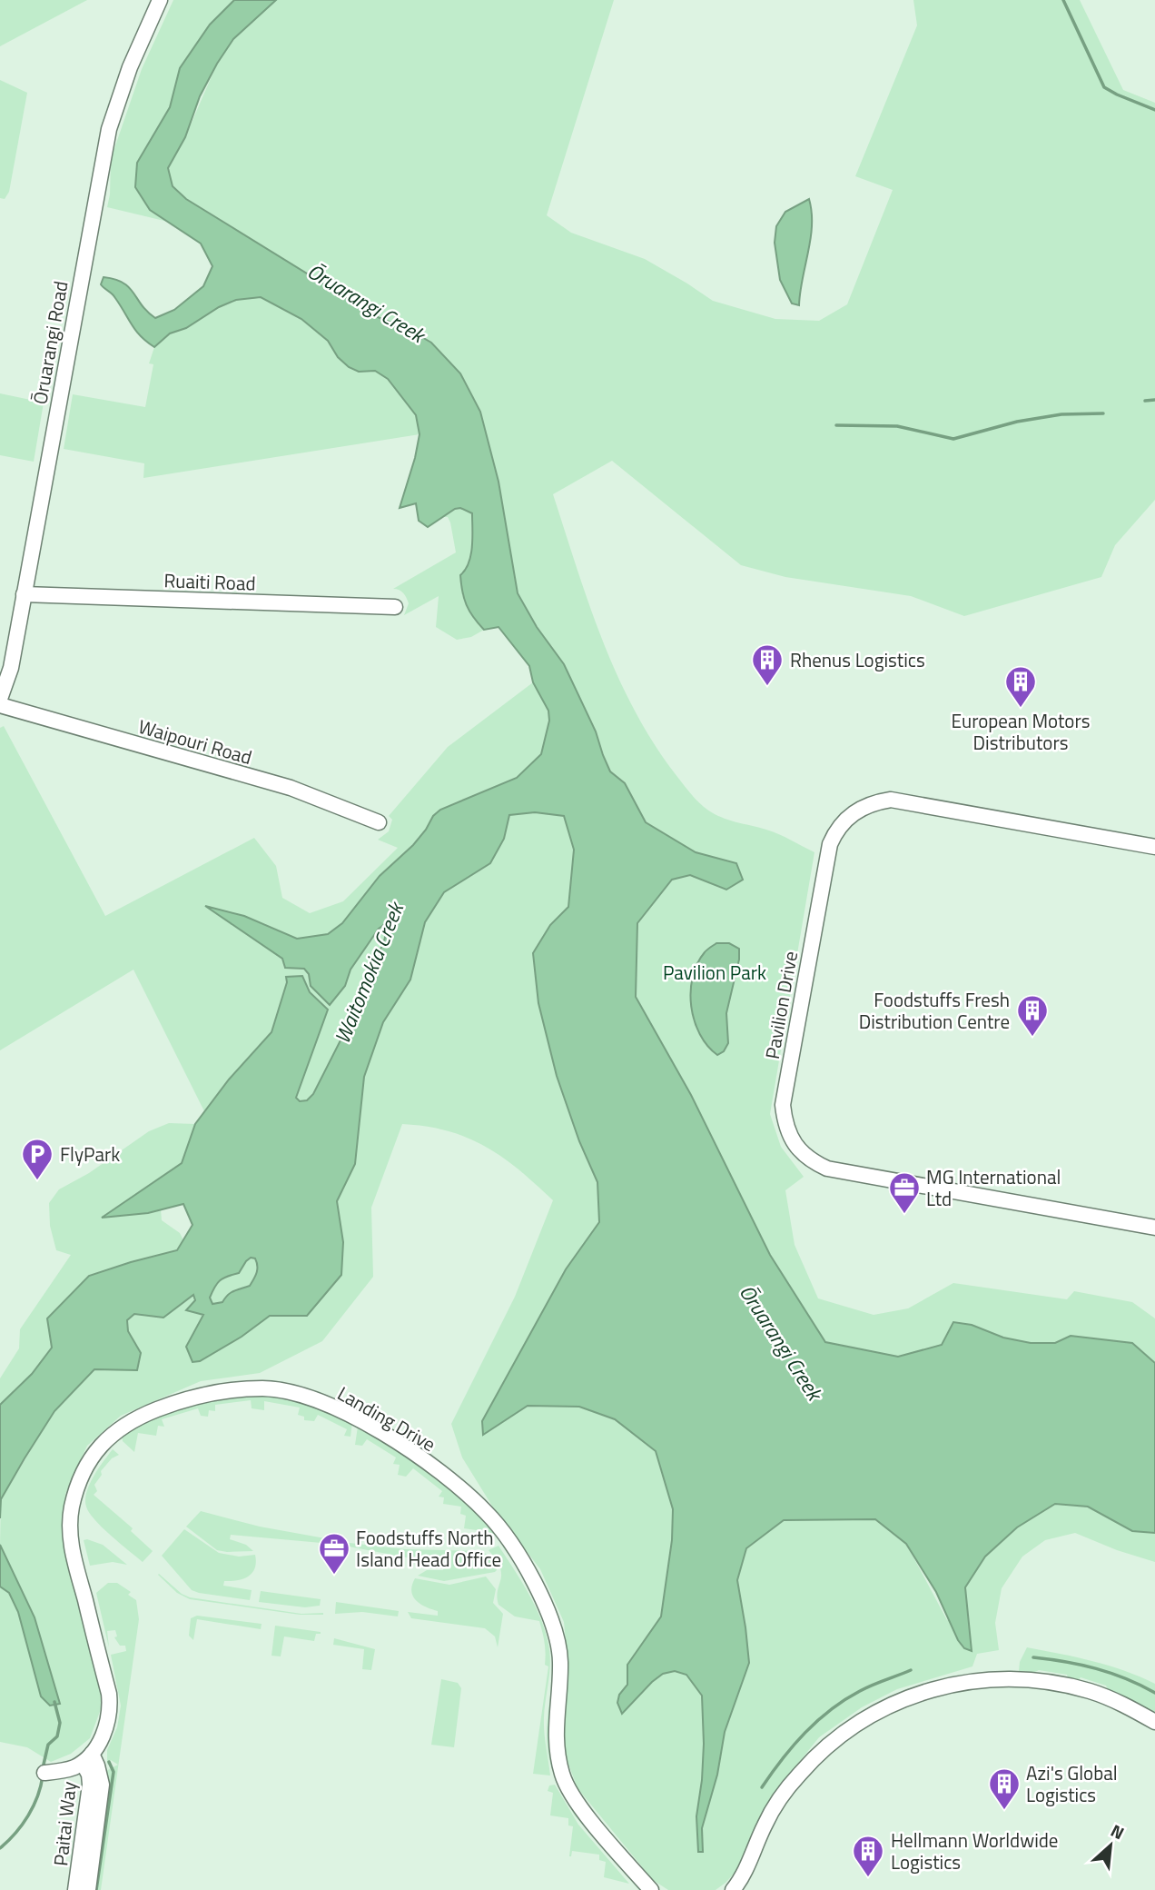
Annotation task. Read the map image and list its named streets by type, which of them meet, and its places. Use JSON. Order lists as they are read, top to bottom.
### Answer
{
  "streets": {
    "street": [
      "Ōruarangi Road",
      "Ruaiti Road",
      "Waipouri Road",
      "Pavilion Drive",
      "Landing Drive",
      "Paitai Way"
    ]
  },
  "crossings": [
    ["Ōruarangi Road", "Ruaiti Road"],
    ["Landing Drive", "Paitai Way"]
  ],
  "water": ["Ōruarangi Creek", "Waitomokia Creek"],
  "parks": ["Pavilion Park"],
  "places": {
    "building": [
      "Rhenus Logistics",
      "European Motors Distributors",
      "Foodstuffs Fresh Distribution Centre",
      "Azi's Global Logistics",
      "Hellmann Worldwide Logistics"
    ],
    "parking": ["FlyPark"],
    "office": ["MG International Ltd", "Foodstuffs North Island Head Office"]
  },
  "north": "top right"
}
